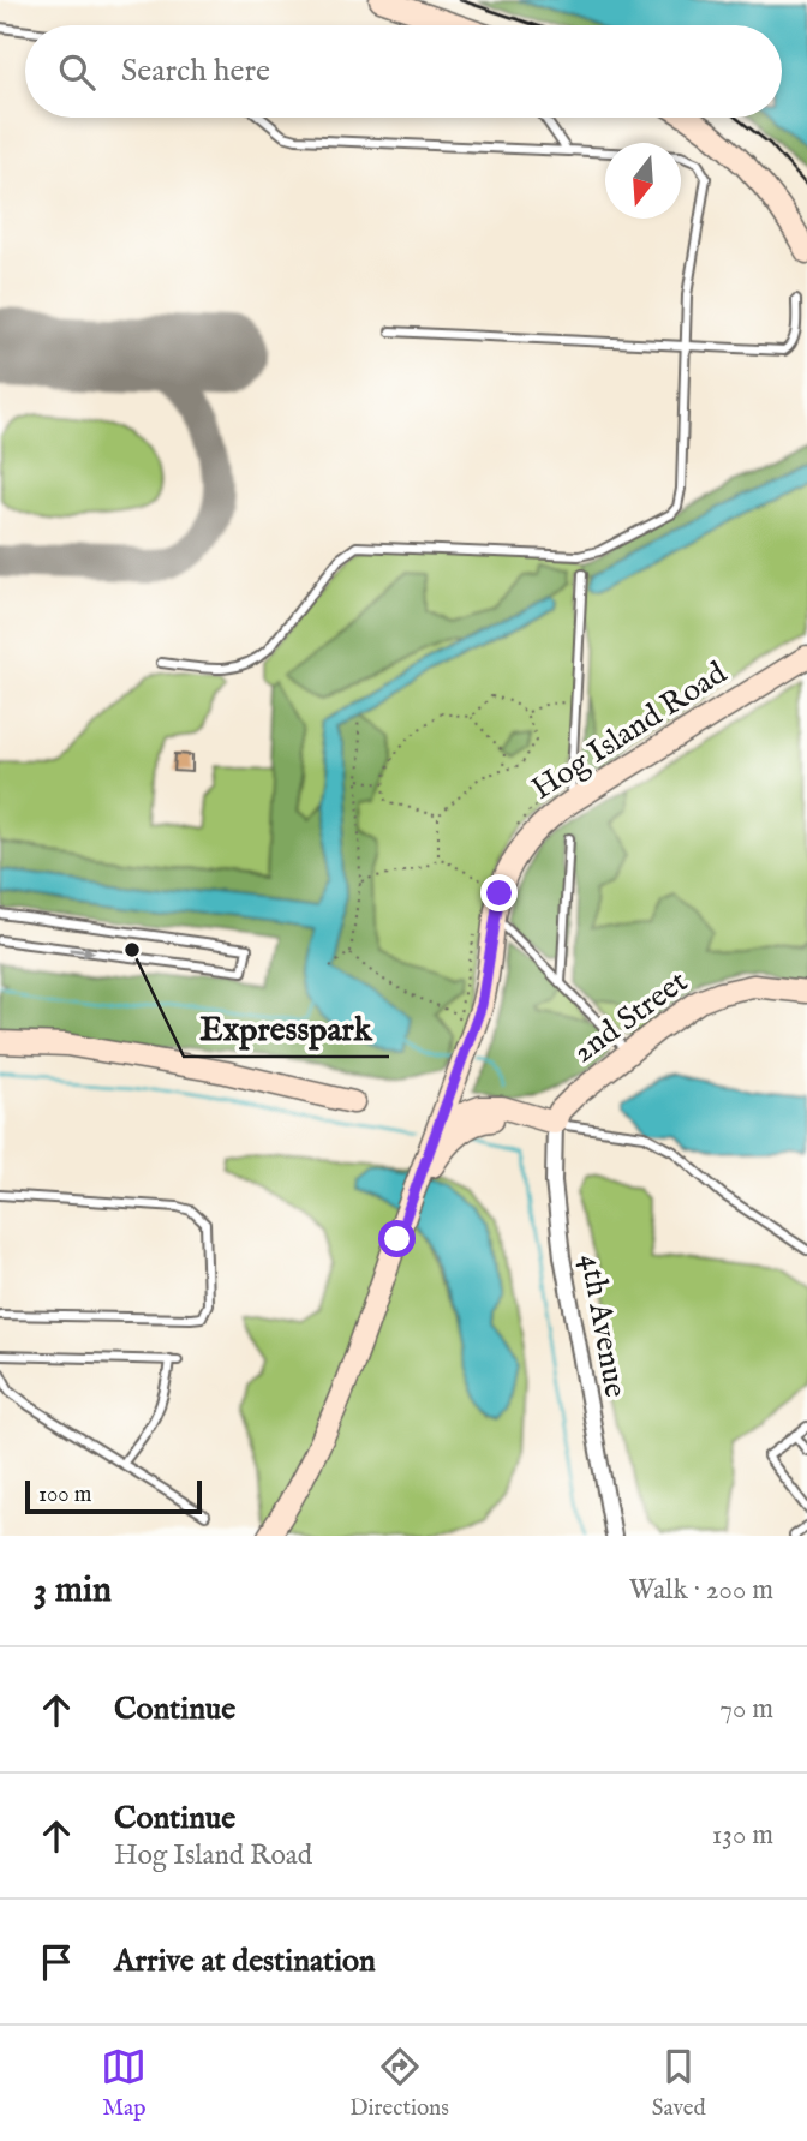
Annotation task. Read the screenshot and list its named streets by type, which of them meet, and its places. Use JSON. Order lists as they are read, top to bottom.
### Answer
{
  "streets": {
    "street": ["Hog Island Road", "2nd Street", "4th Avenue"]
  },
  "crossings": [
    ["2nd Street", "4th Avenue"]
  ],
  "places": ["Expresspark"],
  "scale_bar": "100 m",
  "north": "bottom",
  "page": {
    "search": "Search here",
    "scale": "100 m",
    "heading": ["3 min", "Walk · 200 m"],
    "list": [
      ["Continue", "70 m"],
      ["Continue", "Hog Island Road", "130 m"],
      "Arrive at destination"
    ],
    "nav": ["Map", "Directions", "Saved"]
  }
}
